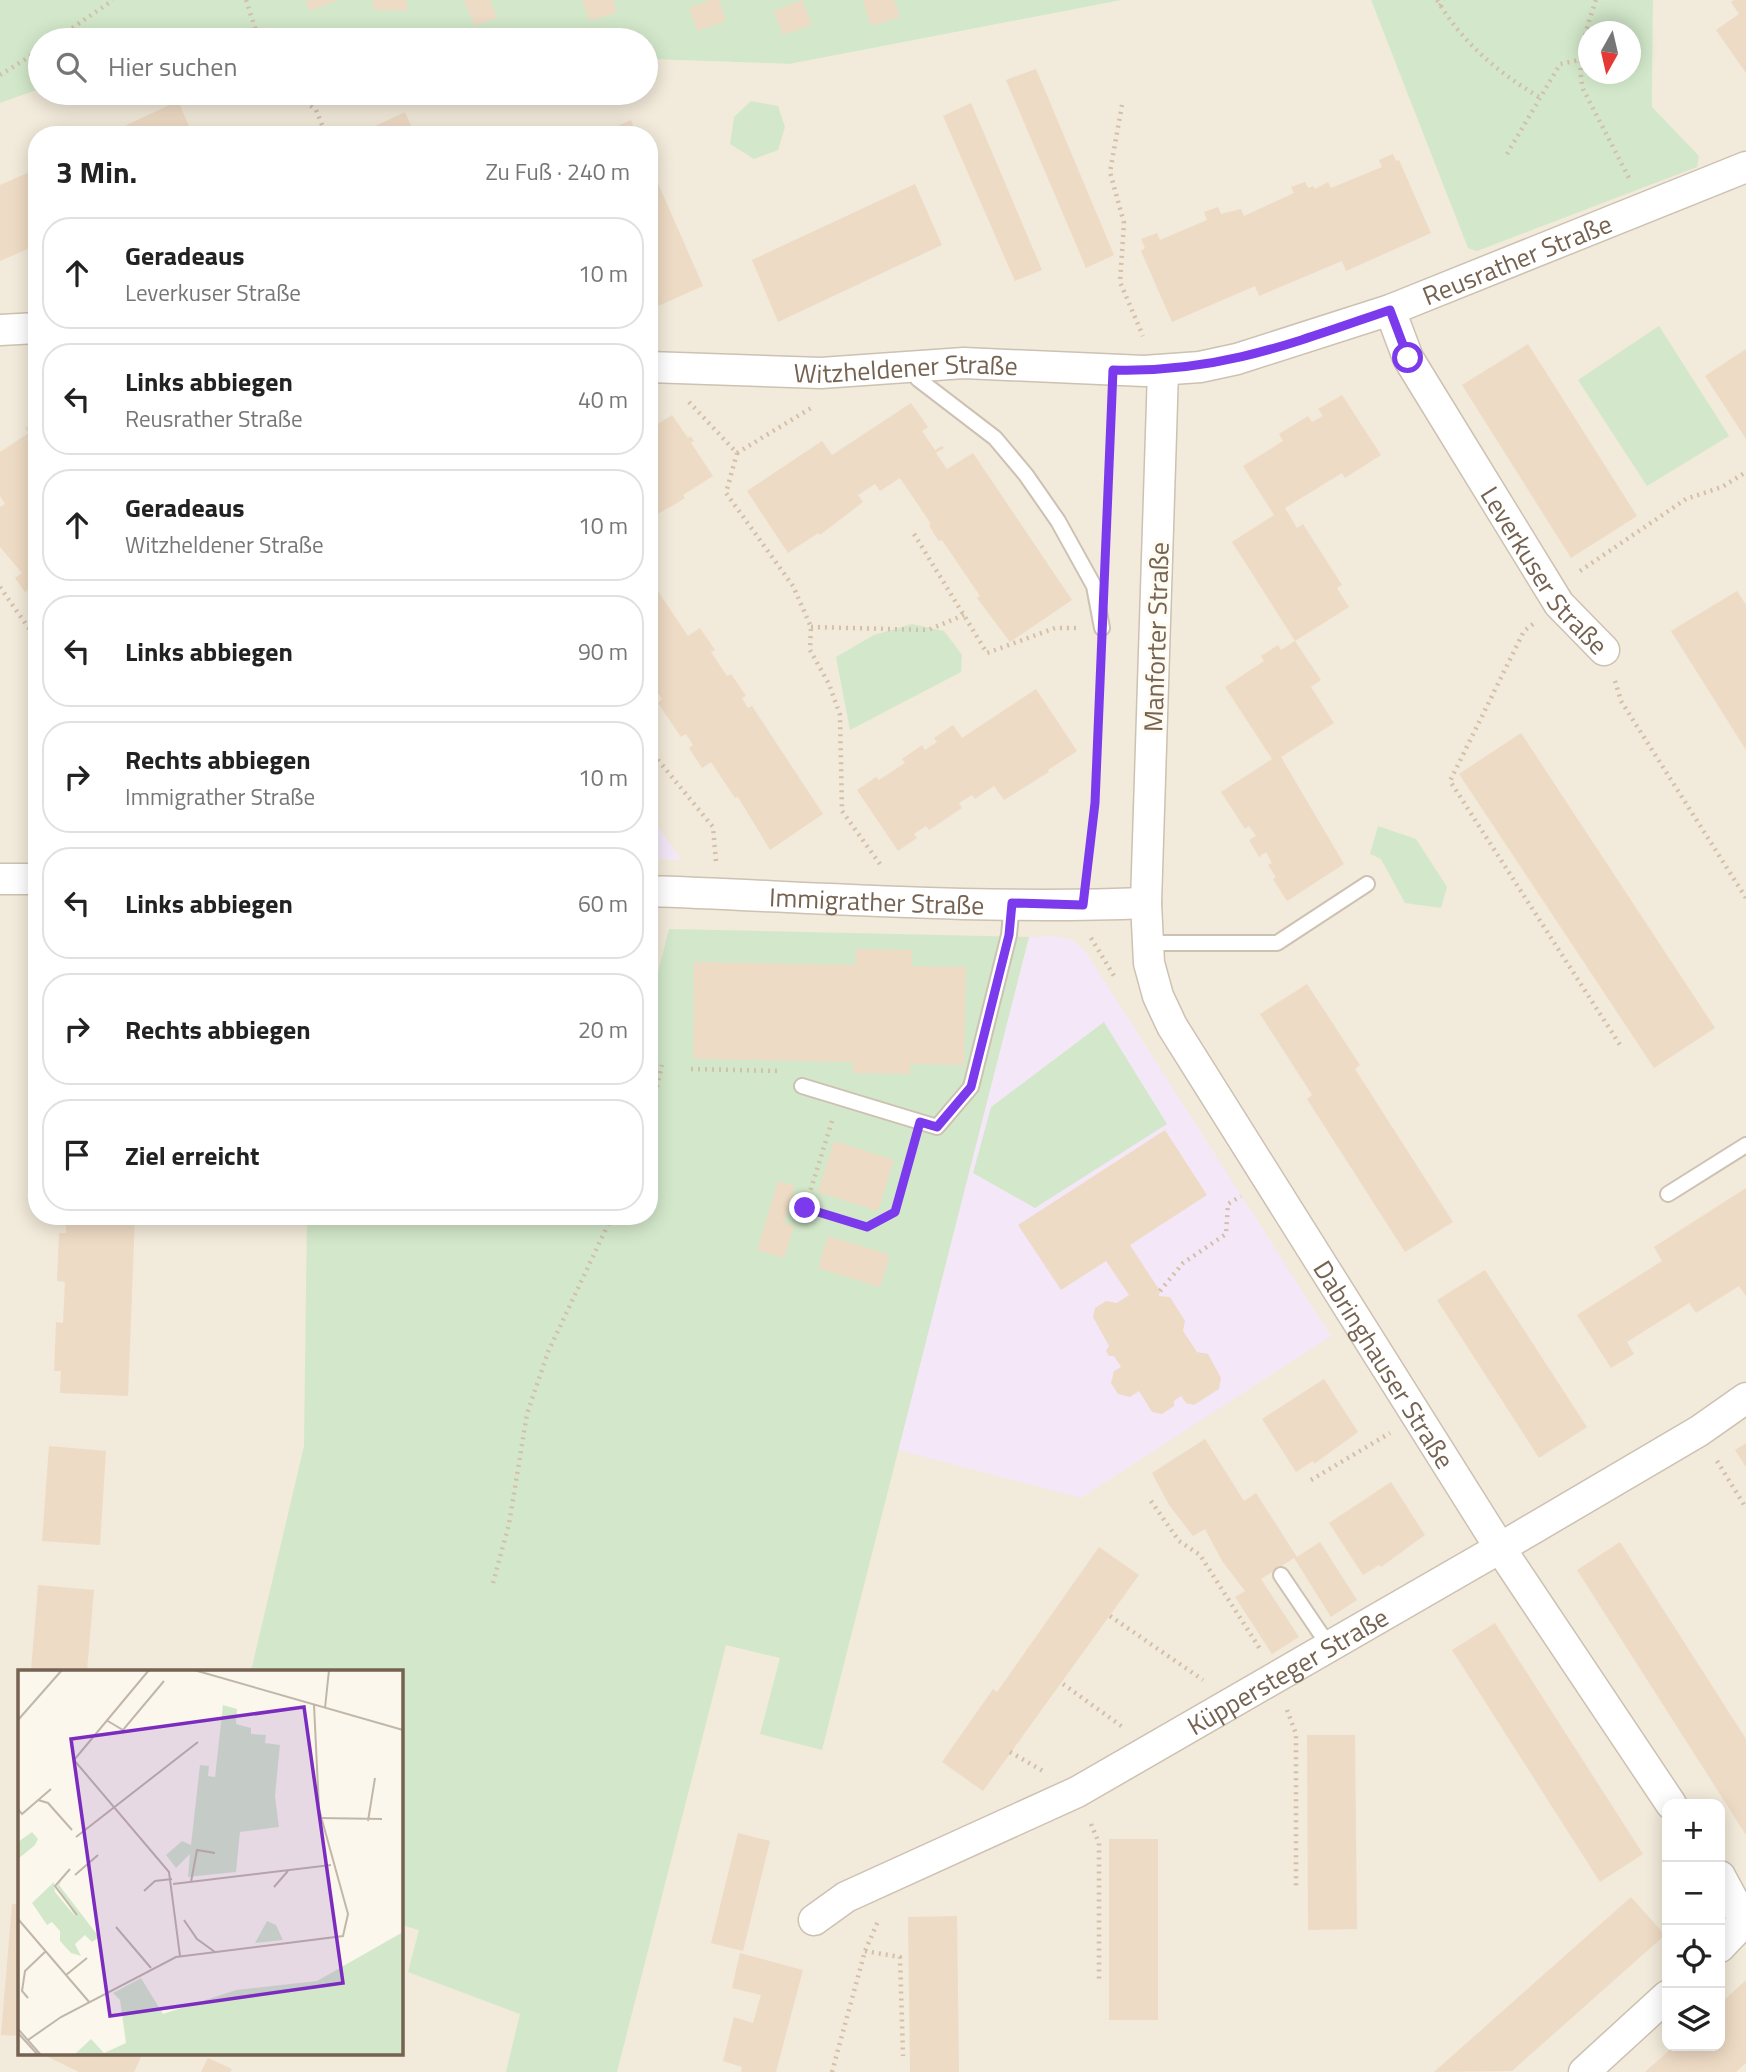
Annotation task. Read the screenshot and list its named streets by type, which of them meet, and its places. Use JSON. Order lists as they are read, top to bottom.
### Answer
{
  "streets": {
    "street": [
      "Reusrather Straße",
      "Witzheldener Straße",
      "Leverkuser Straße",
      "Manforter Straße",
      "Immigrather Straße",
      "Dabringhauser Straße",
      "Küppersteger Straße"
    ]
  },
  "crossings": [
    ["Reusrather Straße", "Witzheldener Straße"],
    ["Reusrather Straße", "Leverkuser Straße"],
    ["Reusrather Straße", "Manforter Straße"],
    ["Witzheldener Straße", "Manforter Straße"],
    ["Manforter Straße", "Immigrather Straße"],
    ["Manforter Straße", "Dabringhauser Straße"],
    ["Immigrather Straße", "Dabringhauser Straße"],
    ["Dabringhauser Straße", "Küppersteger Straße"]
  ],
  "north": "bottom",
  "page": {
    "search": "Hier suchen",
    "heading": ["3 Min.", "Zu Fuß · 240 m"],
    "list": [
      ["Geradeaus", "Leverkuser Straße", "10 m"],
      ["Links abbiegen", "Reusrather Straße", "40 m"],
      ["Geradeaus", "Witzheldener Straße", "10 m"],
      ["Links abbiegen", "90 m"],
      ["Rechts abbiegen", "Immigrather Straße", "10 m"],
      ["Links abbiegen", "60 m"],
      ["Rechts abbiegen", "20 m"],
      "Ziel erreicht"
    ],
    "map_buttons": ["+", "−"]
  }
}
